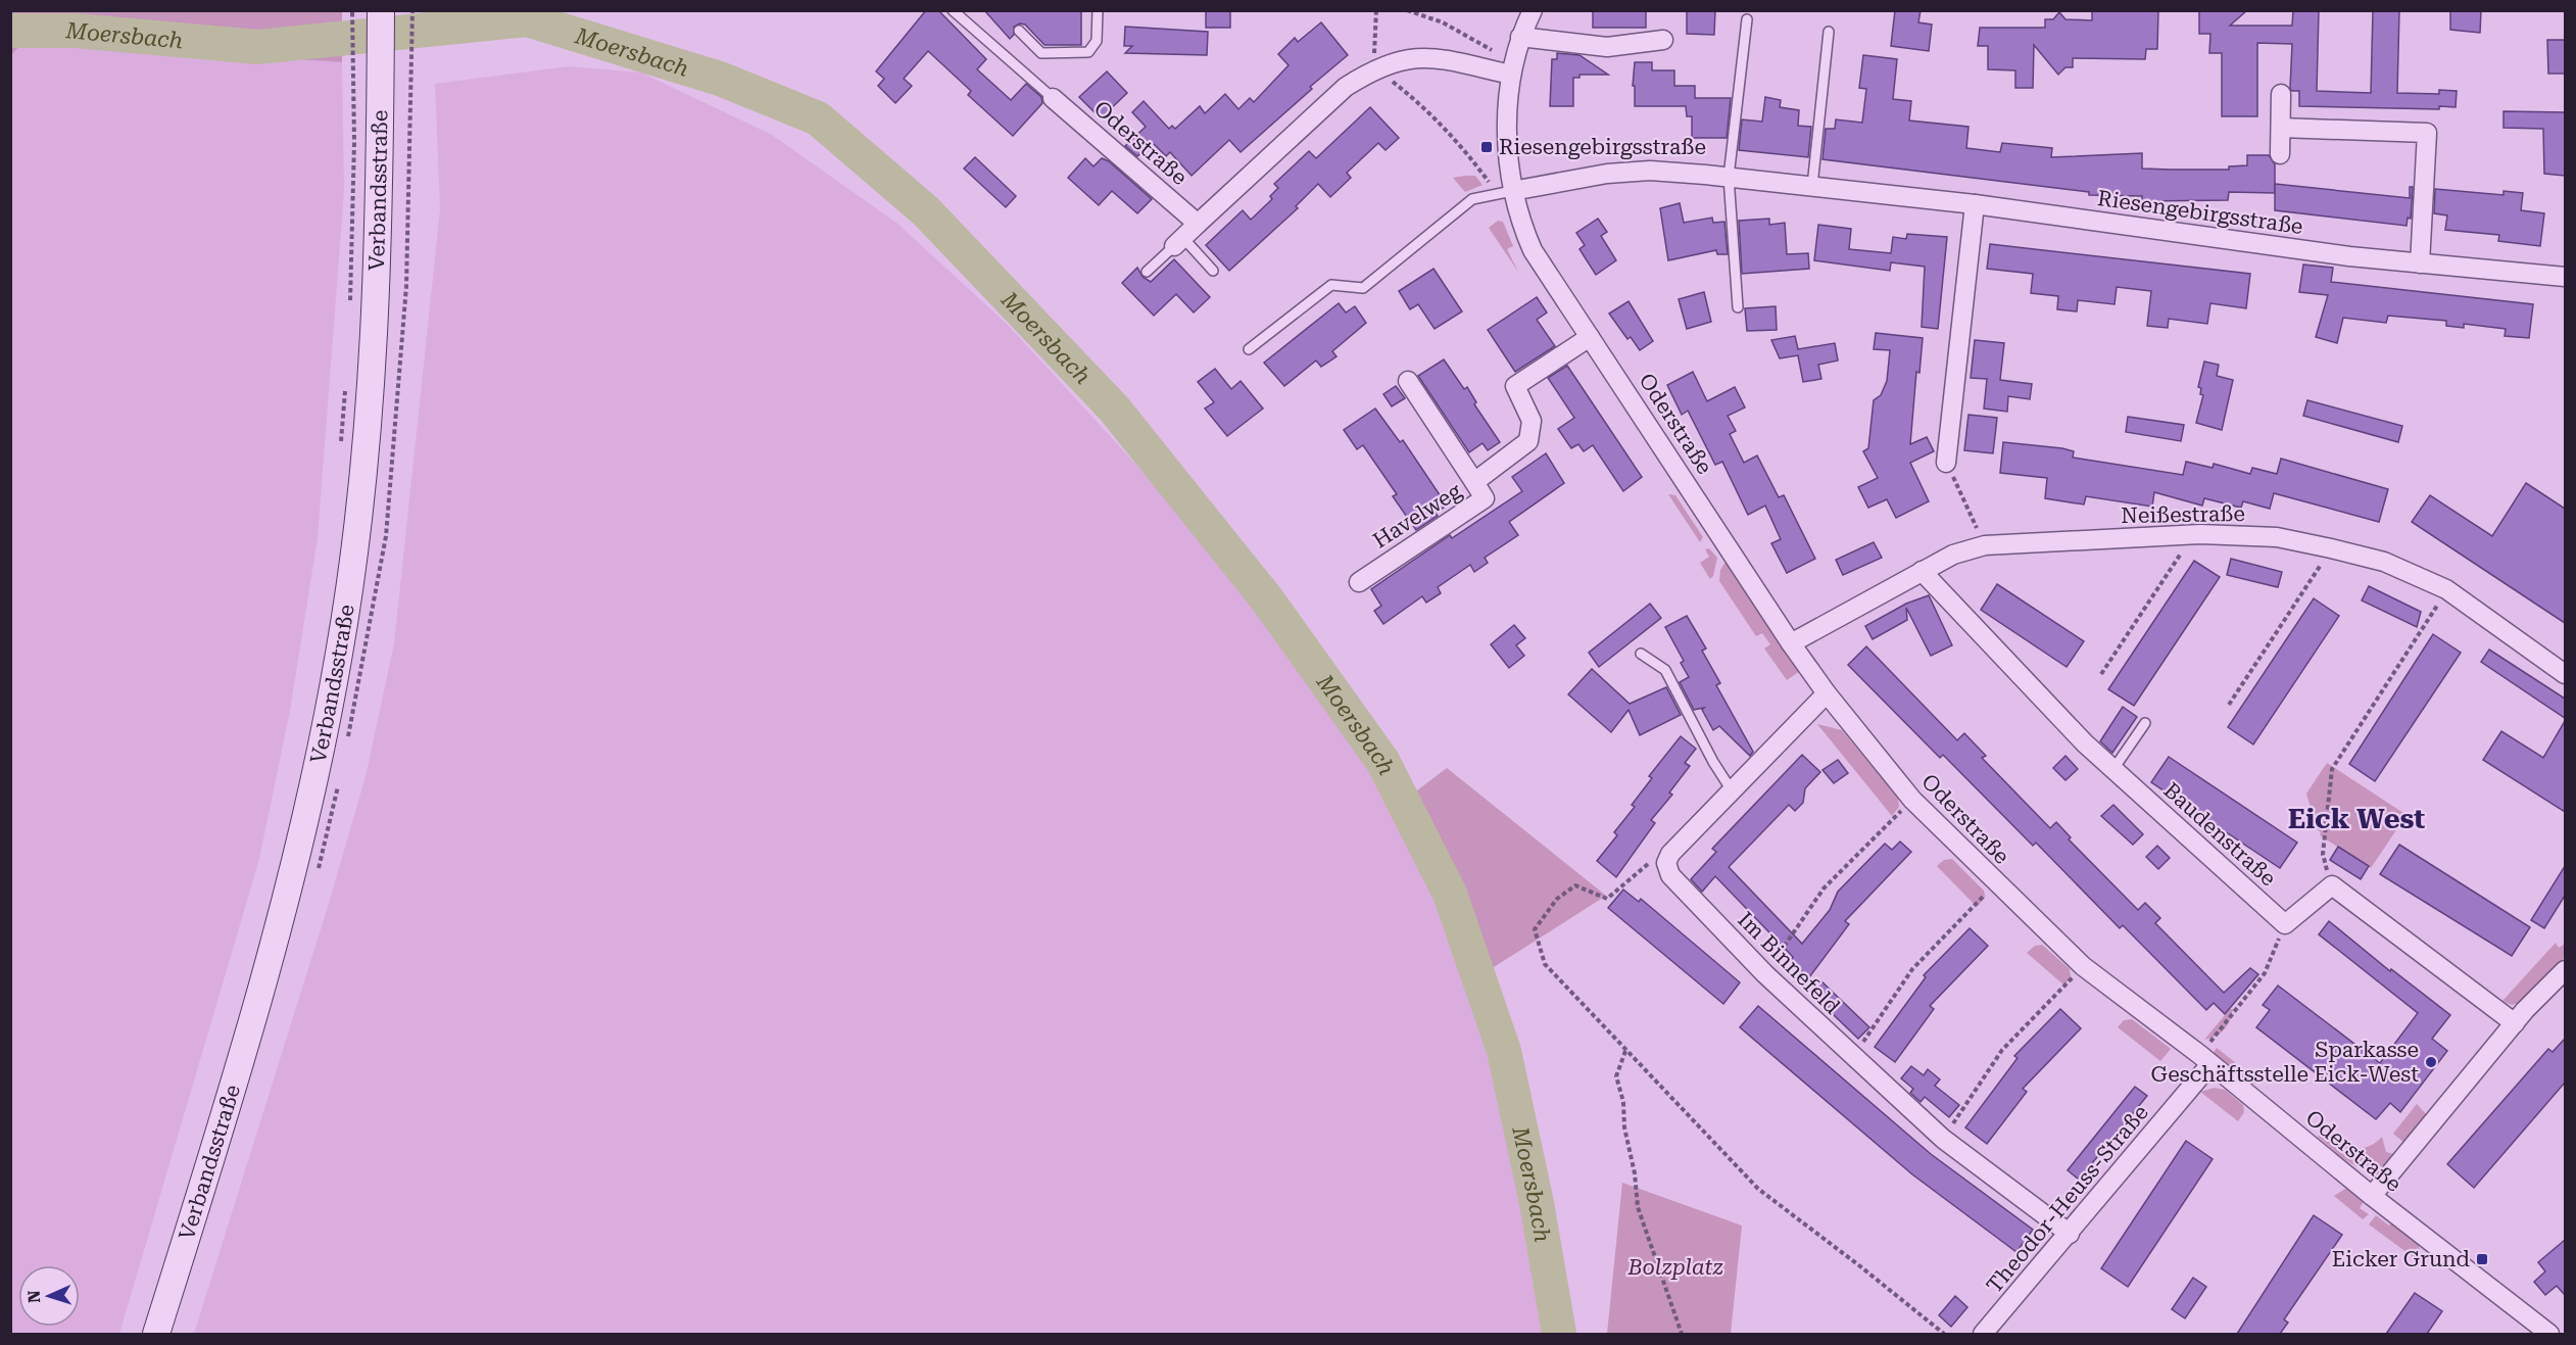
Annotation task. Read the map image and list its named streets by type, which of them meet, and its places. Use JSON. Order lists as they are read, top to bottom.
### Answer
{
  "streets": {
    "main road": ["Verbandsstraße"],
    "street": [
      "Oderstraße",
      "Riesengebirgsstraße",
      "Neißestraße",
      "Havelweg",
      "Baudenstraße",
      "Im Binnefeld",
      "Theodor-Heuss-Straße"
    ]
  },
  "crossings": [
    ["Oderstraße", "Riesengebirgsstraße"],
    ["Oderstraße", "Neißestraße"],
    ["Oderstraße", "Havelweg"],
    ["Oderstraße", "Theodor-Heuss-Straße"],
    ["Neißestraße", "Baudenstraße"],
    ["Im Binnefeld", "Theodor-Heuss-Straße"]
  ],
  "districts": ["Eick West"],
  "water": ["Moersbach"],
  "parks": ["Bolzplatz"],
  "places": {
    "transit": ["Riesengebirgsstraße", "Eicker Grund"],
    "other": ["Sparkasse Geschäftsstelle Eick-West"]
  },
  "north": "left"
}
